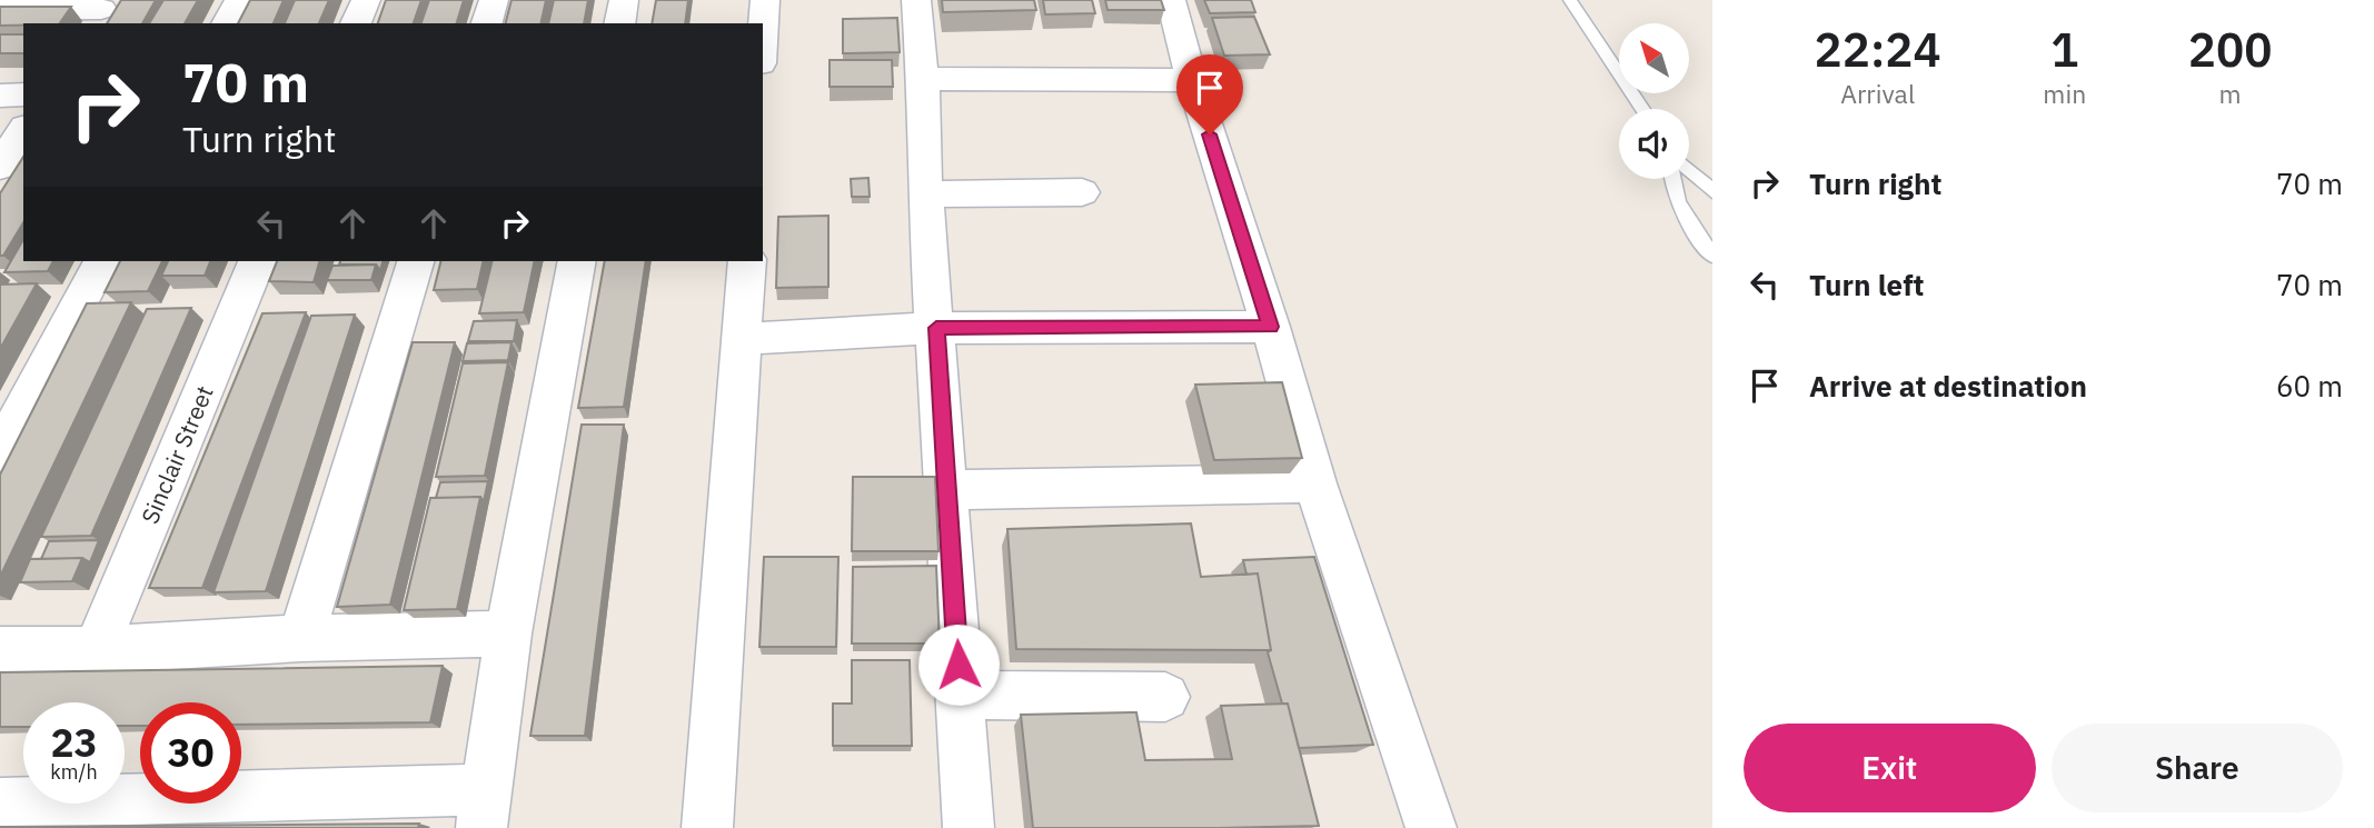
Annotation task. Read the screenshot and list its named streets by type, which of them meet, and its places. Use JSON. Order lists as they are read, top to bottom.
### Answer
{
  "streets": {
    "street": ["Sinclair Street"]
  },
  "north": "top left",
  "page": {
    "eta": [
      "22:24",
      "Arrival",
      "1",
      "min",
      "200",
      "m"
    ],
    "turn": ["70 m", "Turn right"],
    "list": [
      {
        "name": "Turn right",
        "value": "70 m"
      },
      {
        "name": "Turn left",
        "value": "70 m"
      },
      {
        "name": "Arrive at destination",
        "value": "60 m"
      }
    ],
    "speed": "23 km/h",
    "limit": "30",
    "buttons": ["Exit", "Share"]
  }
}
